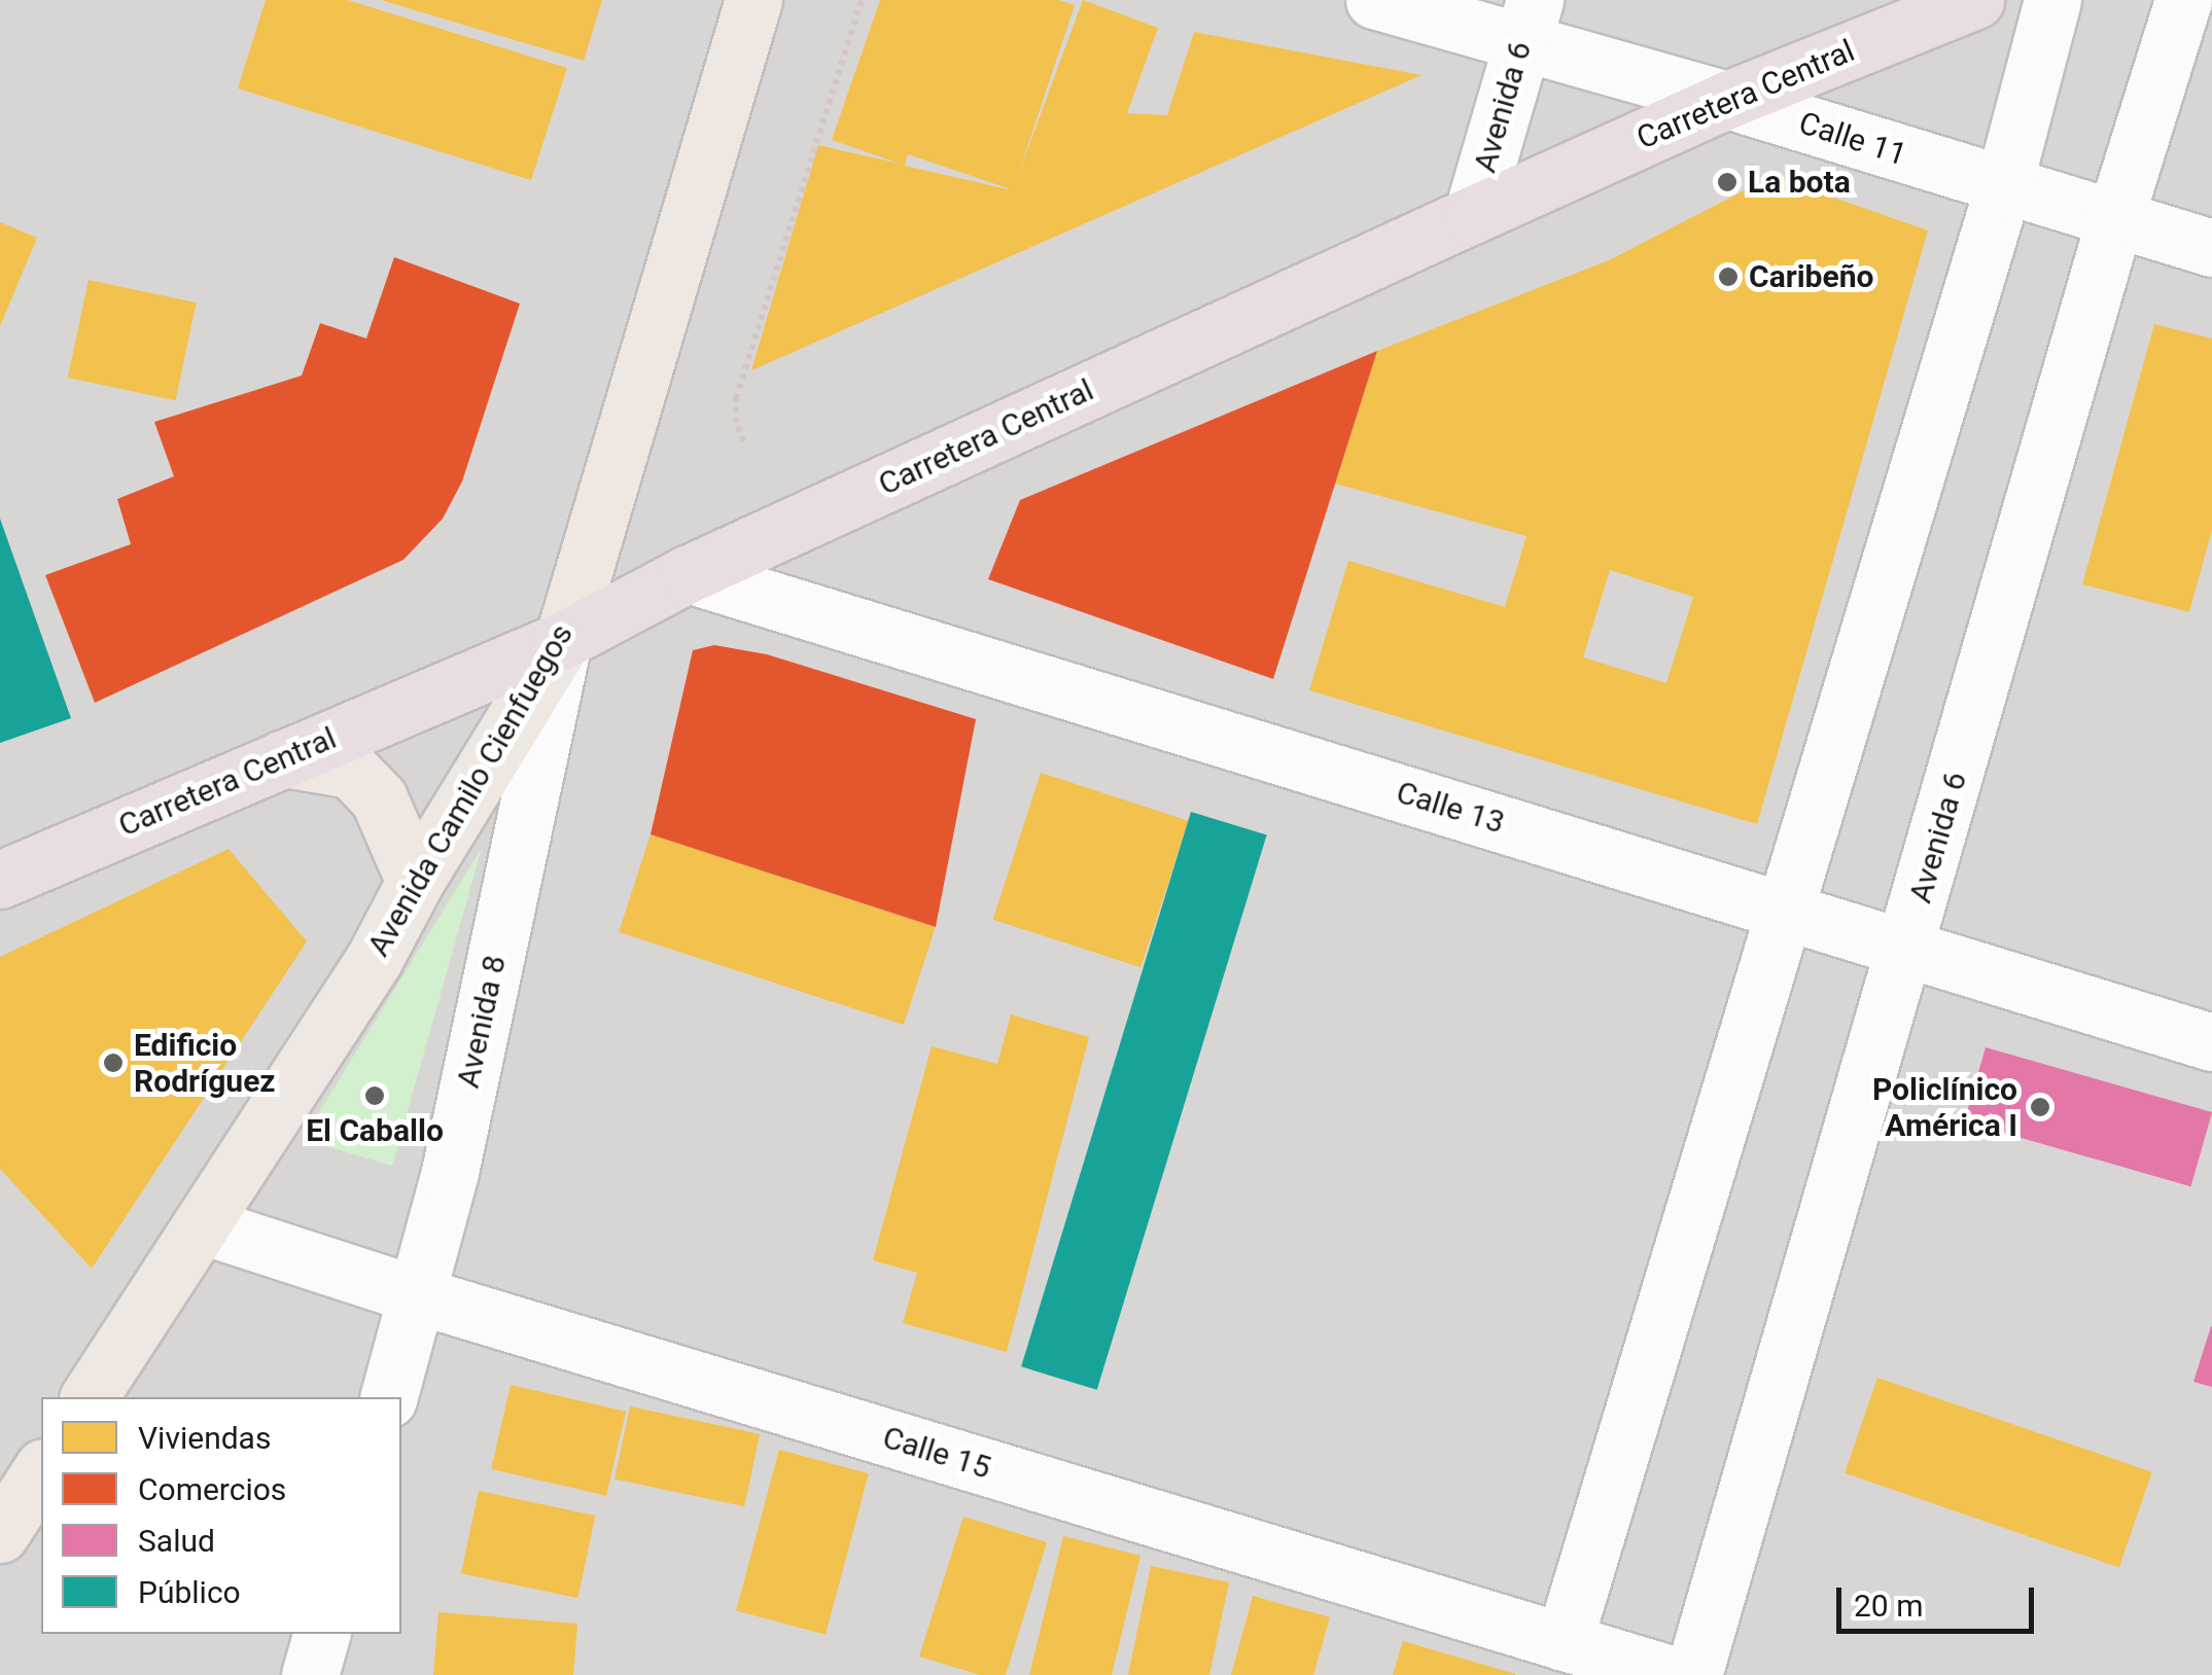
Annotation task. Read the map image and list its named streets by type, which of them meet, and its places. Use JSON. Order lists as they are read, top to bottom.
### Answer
{
  "streets": {
    "highway": ["Carretera Central"],
    "main road": ["Avenida Camilo Cienfuegos"],
    "street": [
      "Avenida 6",
      "Calle 11",
      "Calle 13",
      "Avenida 8",
      "Calle 15"
    ]
  },
  "crossings": [
    ["Carretera Central", "Avenida 6"],
    ["Carretera Central", "Calle 11"],
    ["Carretera Central", "Avenida Camilo Cienfuegos"],
    ["Carretera Central", "Calle 13"],
    ["Carretera Central", "Avenida 8"],
    ["Avenida 6", "Calle 11"],
    ["Avenida 6", "Calle 13"],
    ["Avenida Camilo Cienfuegos", "Avenida 8"],
    ["Avenida Camilo Cienfuegos", "Calle 15"],
    ["Avenida 8", "Calle 15"]
  ],
  "places": [
    "La bota",
    "Caribeño",
    "Edificio Rodríguez",
    "El Caballo",
    "Policlínico América I"
  ],
  "legend": [
    "Viviendas",
    "Comercios",
    "Salud",
    "Público"
  ],
  "scale_bar": "20 m"
}
